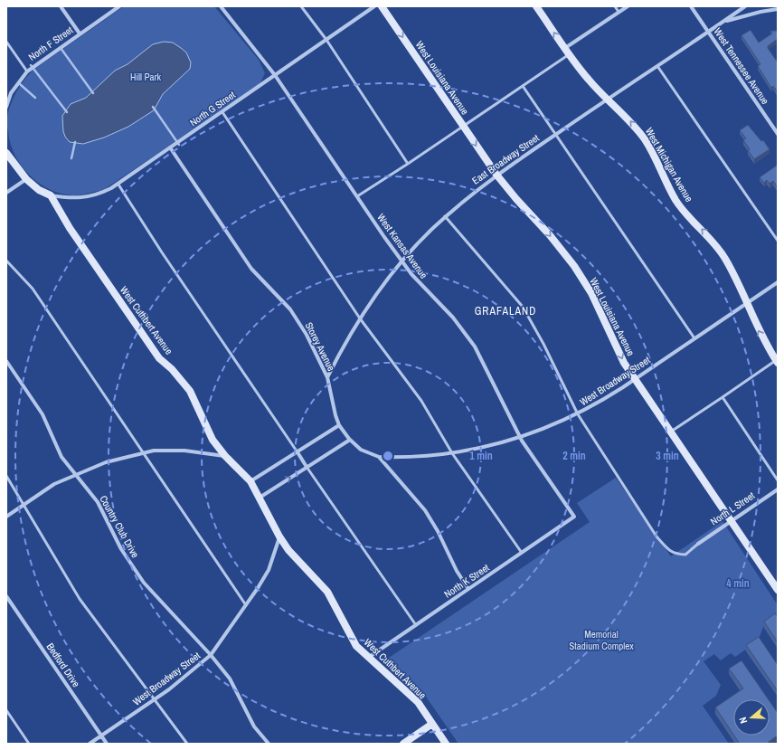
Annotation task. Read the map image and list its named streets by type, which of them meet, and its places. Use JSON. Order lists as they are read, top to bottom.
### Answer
{
  "streets": {
    "street": [
      "North F Street",
      "West Tennessee Avenue",
      "West Louisiana Avenue",
      "North G Street",
      "East Broadway Street",
      "West Michigan Avenue",
      "West Kansas Avenue",
      "West Cuthbert Avenue",
      "Storey Avenue",
      "West Broadway Street",
      "North L Street",
      "Country Club Drive",
      "North K Street",
      "Bedford Drive"
    ]
  },
  "crossings": [
    ["West Tennessee Avenue", "East Broadway Street"],
    ["West Louisiana Avenue", "East Broadway Street"],
    ["West Louisiana Avenue", "West Broadway Street"],
    ["West Louisiana Avenue", "North L Street"],
    ["North G Street", "West Kansas Avenue"],
    ["North G Street", "West Cuthbert Avenue"],
    ["North G Street", "Storey Avenue"],
    ["East Broadway Street", "West Michigan Avenue"],
    ["East Broadway Street", "West Kansas Avenue"],
    ["East Broadway Street", "Storey Avenue"],
    ["West Michigan Avenue", "West Broadway Street"],
    ["West Kansas Avenue", "West Broadway Street"],
    ["West Kansas Avenue", "North K Street"],
    ["West Cuthbert Avenue", "West Broadway Street"],
    ["West Cuthbert Avenue", "North K Street"],
    ["Storey Avenue", "West Broadway Street"],
    ["Storey Avenue", "North K Street"],
    ["West Broadway Street", "Country Club Drive"],
    ["West Broadway Street", "Bedford Drive"]
  ],
  "one_way": ["West Louisiana Avenue", "West Michigan Avenue"],
  "districts": ["GRAFALAND"],
  "parks": ["Hill Park", "Memorial Stadium Complex"],
  "north": "left",
  "rings": [
    "1 min",
    "2 min",
    "3 min",
    "4 min"
  ]
}
